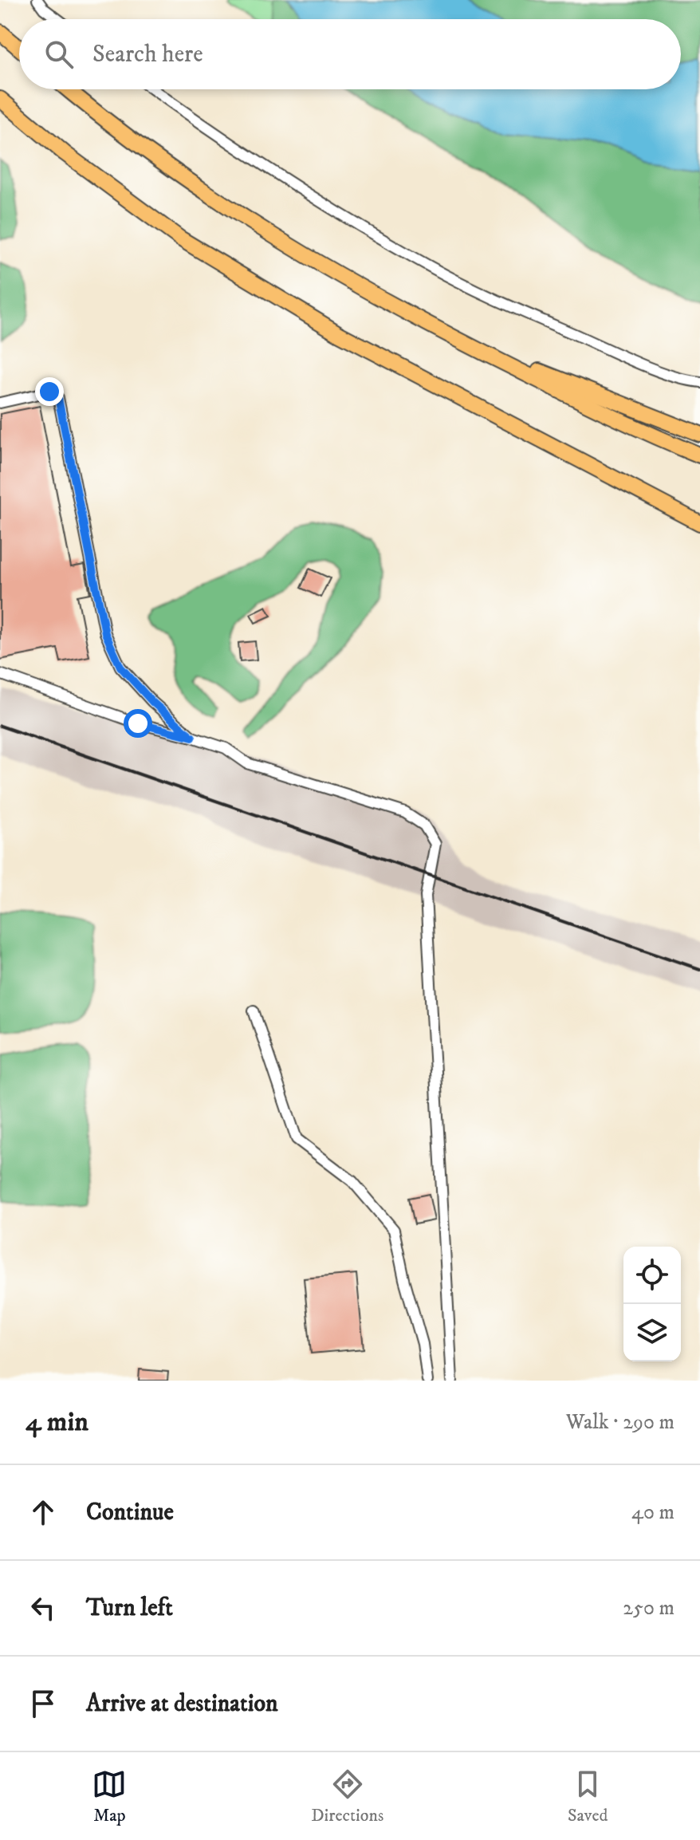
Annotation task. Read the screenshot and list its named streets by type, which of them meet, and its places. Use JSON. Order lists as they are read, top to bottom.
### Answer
{
  "page": {
    "search": "Search here",
    "heading": ["4 min", "Walk · 290 m"],
    "list": [
      ["Continue", "40 m"],
      ["Turn left", "250 m"],
      "Arrive at destination"
    ],
    "nav": ["Map", "Directions", "Saved"]
  }
}
